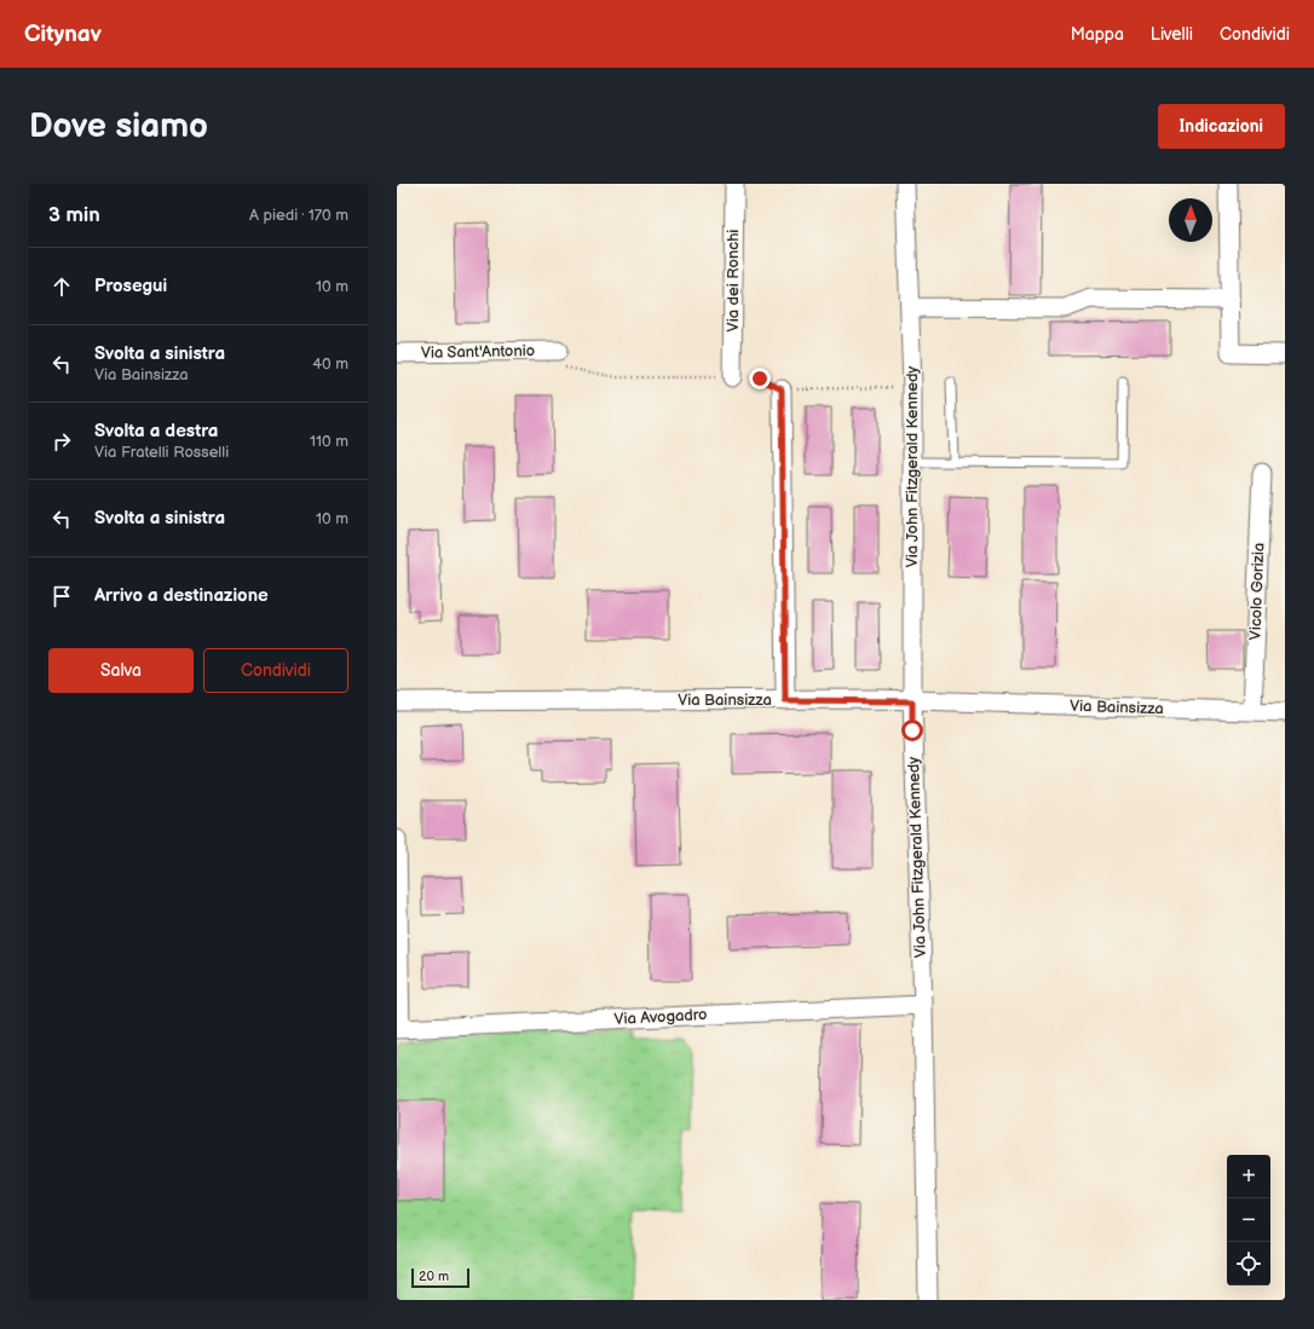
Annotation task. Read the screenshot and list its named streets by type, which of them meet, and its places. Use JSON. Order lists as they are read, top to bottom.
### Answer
{
  "streets": {
    "street": [
      "Via dei Ronchi",
      "Via Sant'Antonio",
      "Via John Fitzgerald Kennedy",
      "Vicolo Gorizia",
      "Via Bainsizza",
      "Via Avogadro"
    ]
  },
  "crossings": [
    ["Via John Fitzgerald Kennedy", "Via Bainsizza"],
    ["Via John Fitzgerald Kennedy", "Via Avogadro"],
    ["Vicolo Gorizia", "Via Bainsizza"]
  ],
  "scale_bar": "20 m",
  "north": "top",
  "page": {
    "header": "Citynav",
    "nav": ["Mappa", "Livelli", "Condividi"],
    "buttons": [
      "Indicazioni",
      ["Salva", "Condividi"]
    ],
    "title": "Dove siamo",
    "heading": ["3 min", "A piedi · 170 m"],
    "list": [
      ["Prosegui", "10 m"],
      ["Svolta a sinistra", "Via Bainsizza", "40 m"],
      ["Svolta a destra", "Via Fratelli Rosselli", "110 m"],
      ["Svolta a sinistra", "10 m"],
      "Arrivo a destinazione"
    ],
    "map_buttons": ["+", "−"],
    "scale": "20 m"
  }
}
